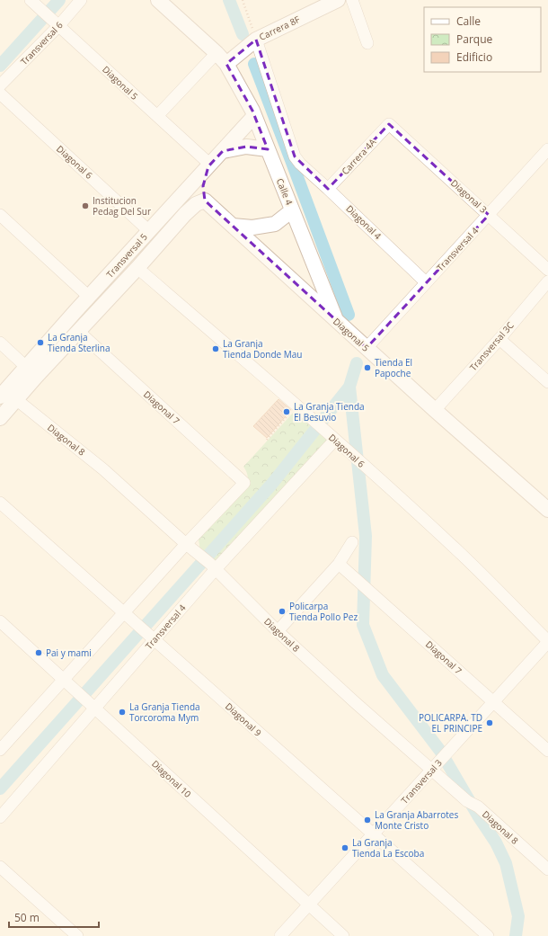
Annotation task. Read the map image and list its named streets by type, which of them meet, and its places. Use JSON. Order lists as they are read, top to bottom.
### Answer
{
  "streets": {
    "street": [
      "Carrera 8F",
      "Transversal 6",
      "Diagonal 5",
      "Carrera 4A",
      "Diagonal 6",
      "Calle 4",
      "Diagonal 3",
      "Diagonal 4",
      "Transversal 4",
      "Transversal 5",
      "Transversal 3C",
      "Diagonal 7",
      "Diagonal 8",
      "Diagonal 9",
      "Diagonal 10",
      "Transversal 3"
    ]
  },
  "crossings": [
    ["Carrera 8F", "Calle 4"],
    ["Carrera 8F", "Diagonal 4"],
    ["Transversal 6", "Diagonal 5"],
    ["Diagonal 5", "Calle 4"],
    ["Diagonal 5", "Transversal 4"],
    ["Diagonal 5", "Transversal 5"],
    ["Diagonal 5", "Transversal 3C"],
    ["Carrera 4A", "Diagonal 3"],
    ["Carrera 4A", "Diagonal 4"],
    ["Diagonal 6", "Transversal 4"],
    ["Diagonal 6", "Transversal 5"],
    ["Diagonal 6", "Transversal 3"],
    ["Calle 4", "Transversal 5"],
    ["Diagonal 3", "Transversal 4"],
    ["Diagonal 4", "Transversal 4"],
    ["Transversal 4", "Diagonal 8"],
    ["Transversal 4", "Diagonal 9"],
    ["Transversal 4", "Diagonal 10"],
    ["Transversal 5", "Diagonal 7"],
    ["Transversal 5", "Diagonal 8"],
    ["Diagonal 7", "Diagonal 8"],
    ["Diagonal 7", "Transversal 3"],
    ["Diagonal 8", "Transversal 3"],
    ["Diagonal 9", "Transversal 3"],
    ["Diagonal 10", "Transversal 3"]
  ],
  "places": [
    "Institucion Pedag Del Sur",
    "La Granja Tienda Sterlina",
    "La Granja Tienda Donde Mau",
    "Tienda El Papoche",
    "La Granja Tienda El Besuvio",
    "Policarpa Tienda Pollo Pez",
    "Pai y mami",
    "La Granja Tienda Torcoroma Mym",
    "POLICARPA. TD EL PRINCIPE",
    "La Granja Abarrotes Monte Cristo",
    "La Granja Tienda La Escoba"
  ],
  "legend": ["Calle", "Parque", "Edificio"],
  "scale_bar": "50 m"
}
